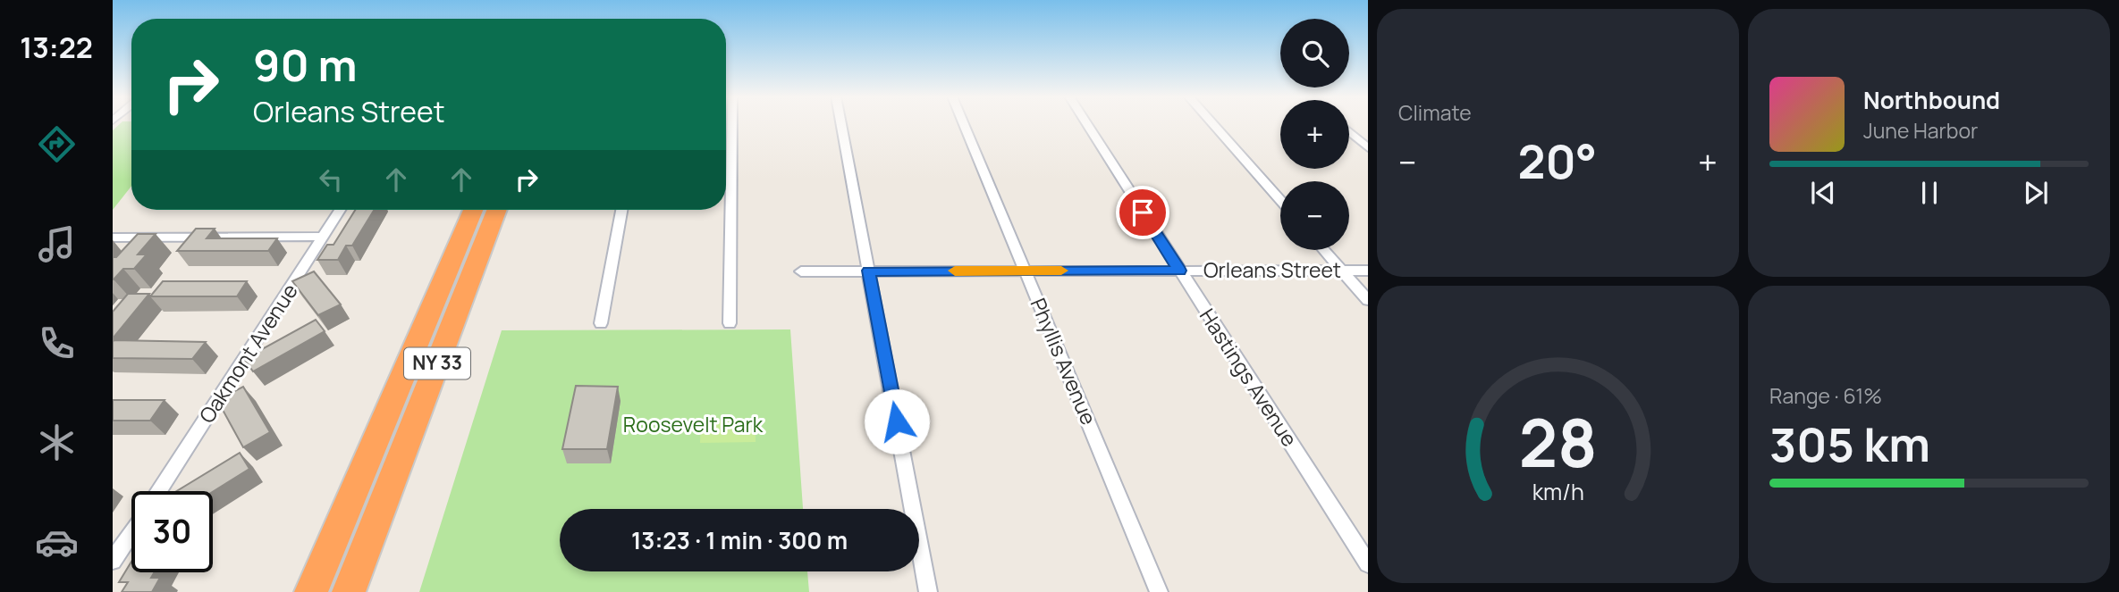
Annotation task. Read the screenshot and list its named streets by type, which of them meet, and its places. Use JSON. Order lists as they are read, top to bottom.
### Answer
{
  "streets": {
    "highway": ["NY 33"],
    "street": [
      "Orleans Street",
      "Oakmont Avenue",
      "Phyllis Avenue",
      "Hastings Avenue"
    ]
  },
  "crossings": [
    ["Orleans Street", "Phyllis Avenue"],
    ["Orleans Street", "Hastings Avenue"]
  ],
  "parks": ["Roosevelt Park"],
  "page": {
    "tabs": "13:22",
    "tile": [
      "Climate",
      ["Range · 61%", "305 km"]
    ],
    "map_buttons": ["+", "−"],
    "turn": ["90 m", "Orleans Street"],
    "song": ["Northbound", "June Harbor"],
    "heat": ["−", "20°", "+"],
    "limit": "30",
    "trip": "13:23 · 1 min · 300 m",
    "gauge": ["28", "km/h"]
  }
}
